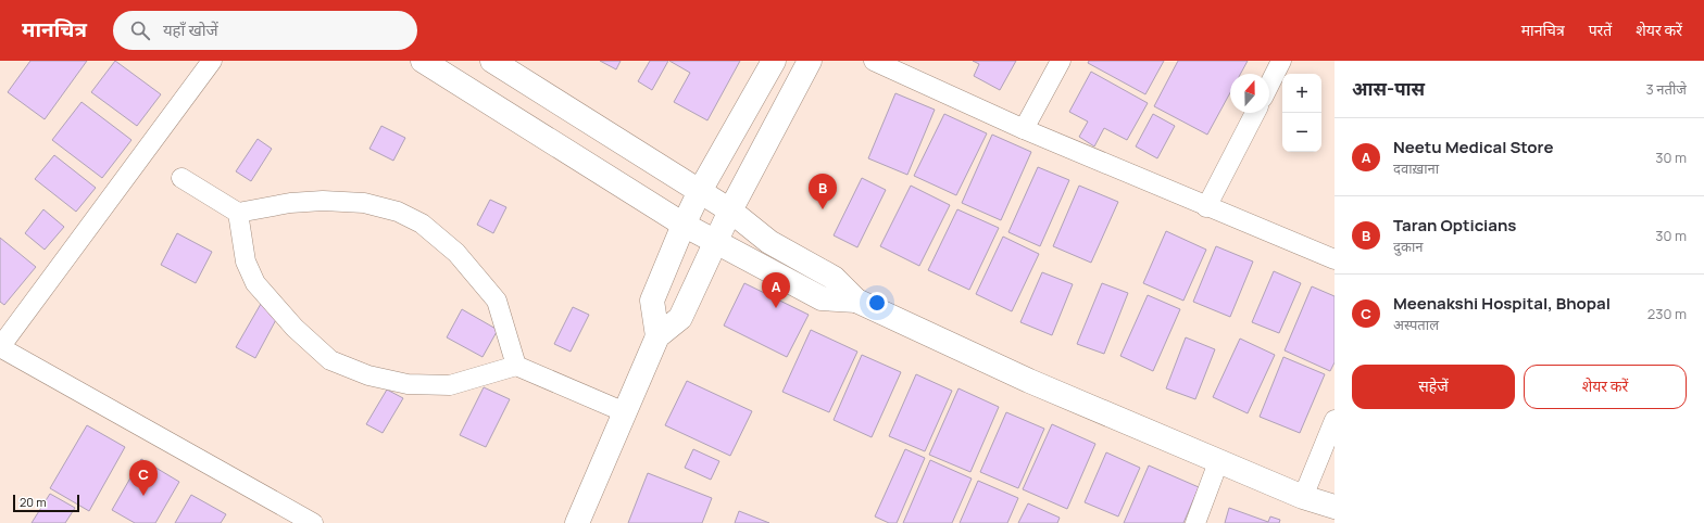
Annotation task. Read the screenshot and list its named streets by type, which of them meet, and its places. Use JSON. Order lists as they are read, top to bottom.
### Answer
{
  "scale_bar": "20 m",
  "north": "top",
  "page": {
    "header": "मानचित्र",
    "search": "यहाँ खोजें",
    "nav": ["मानचित्र", "परतें", "शेयर करें"],
    "heading": ["आस-पास", "3 नतीजे"],
    "map_buttons": ["+", "−"],
    "list": [
      {
        "mark": "A",
        "name": "Neetu Medical Store",
        "note": "दवाख़ाना",
        "value": "30 m"
      },
      {
        "mark": "B",
        "name": "Taran Opticians",
        "note": "दुकान",
        "value": "30 m"
      },
      {
        "mark": "C",
        "name": "Meenakshi Hospital, Bhopal",
        "note": "अस्पताल",
        "value": "230 m"
      }
    ],
    "pins": ["B", "A", "C"],
    "buttons": ["सहेजें", "शेयर करें"],
    "scale": "20 m"
  }
}
